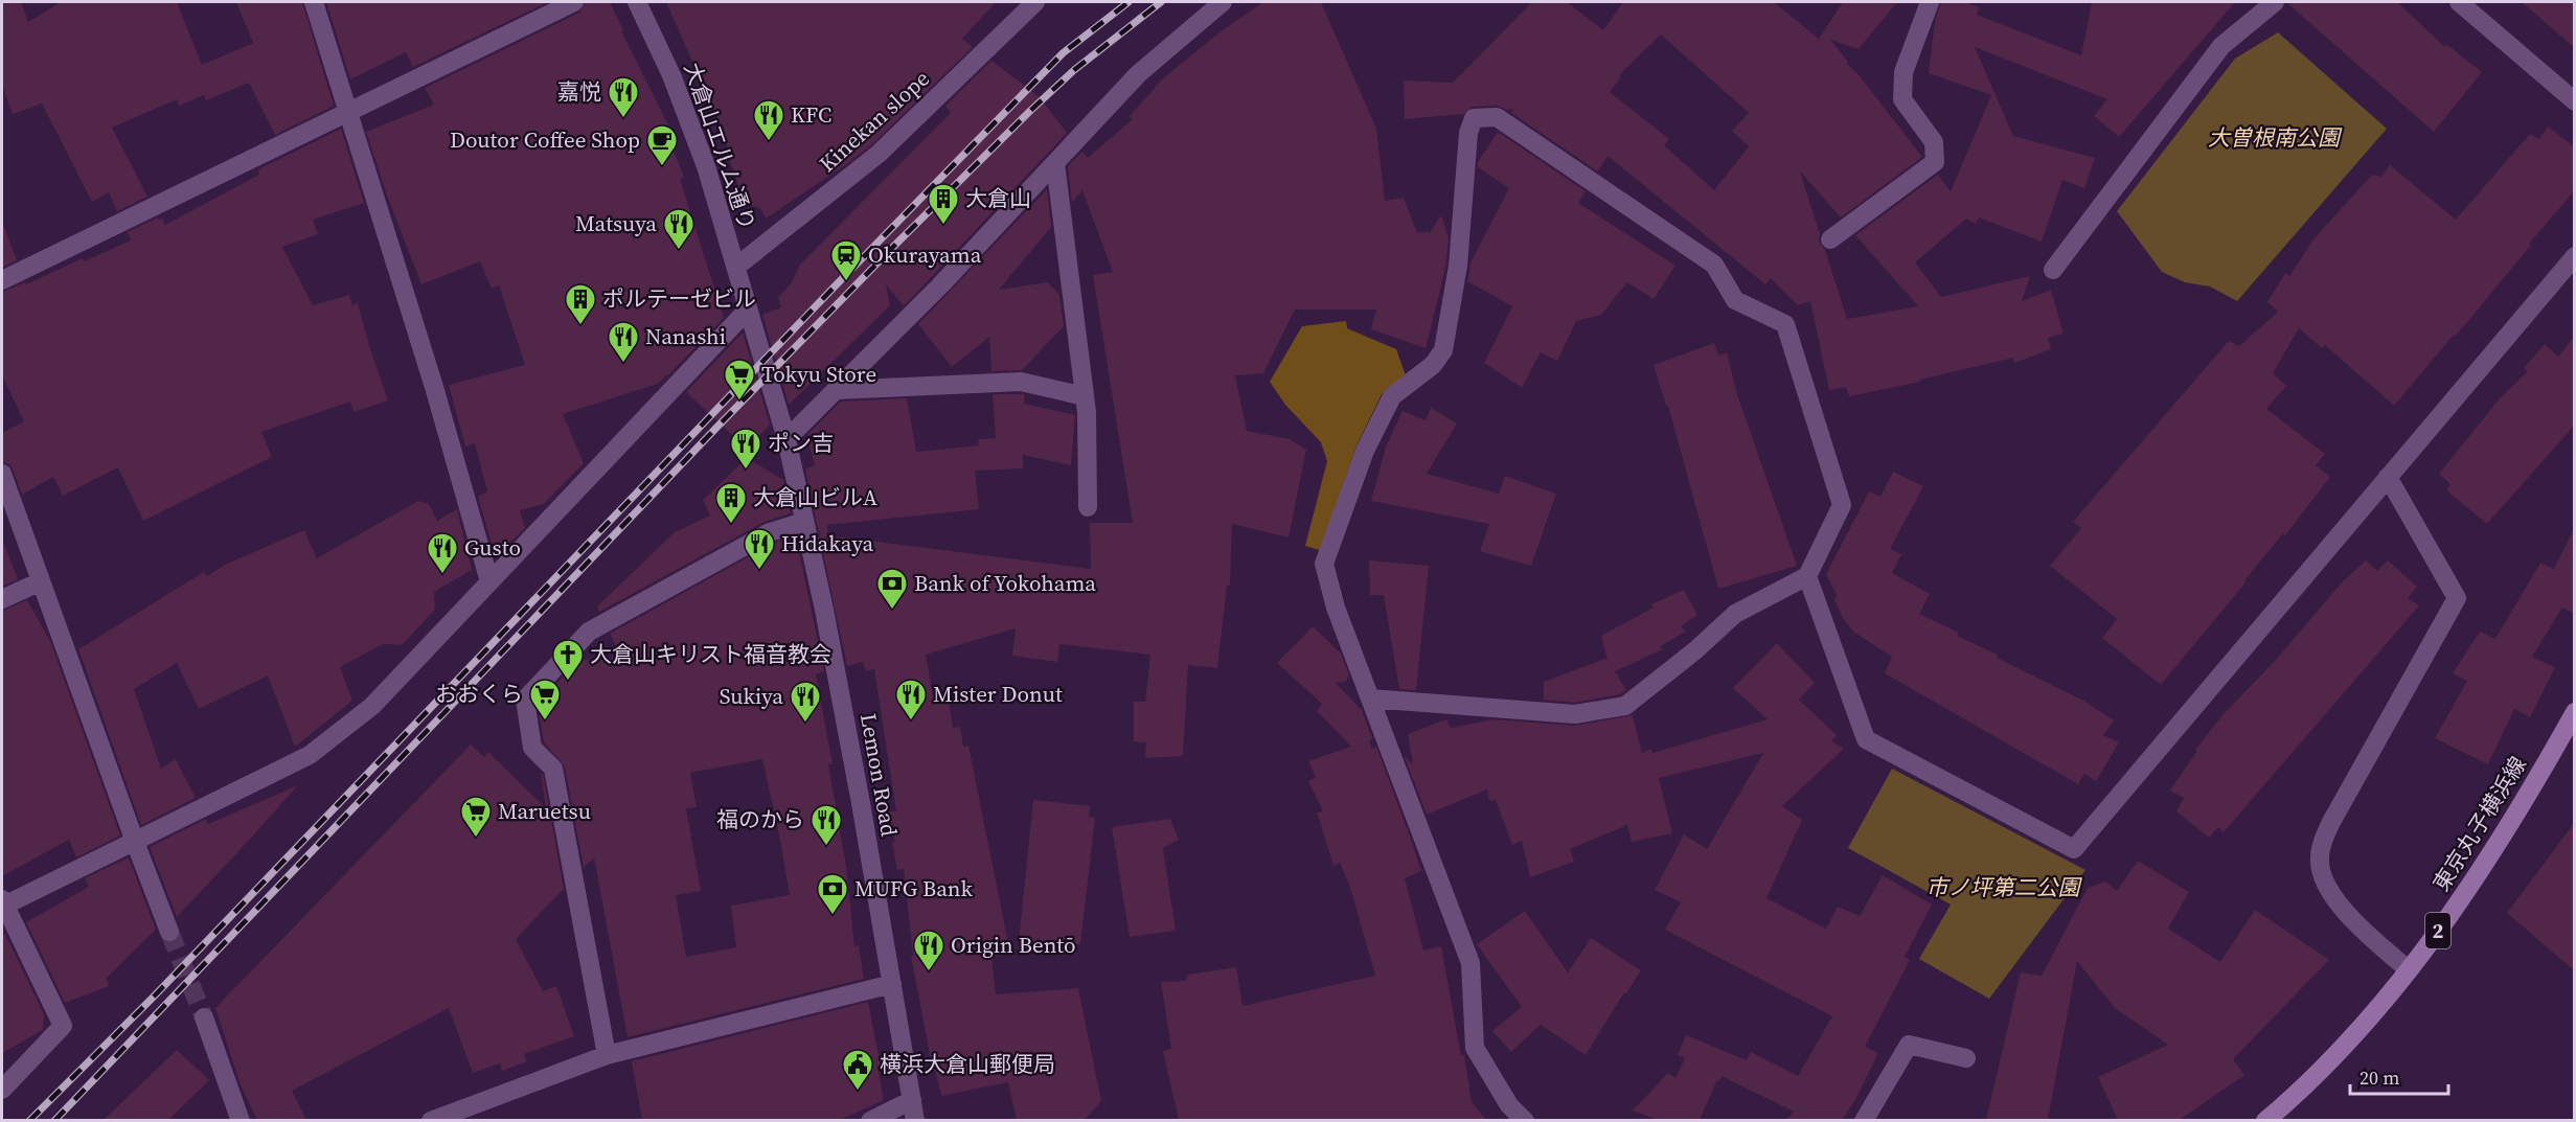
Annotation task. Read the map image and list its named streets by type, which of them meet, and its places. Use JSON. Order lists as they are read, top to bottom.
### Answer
{
  "streets": {
    "main road": ["東京丸子横浜線", "2"],
    "street": ["Kinekan slope", "大倉山エルム通り", "Lemon Road"]
  },
  "crossings": [
    ["Kinekan slope", "大倉山エルム通り"],
    ["大倉山エルム通り", "Lemon Road"]
  ],
  "parks": ["大曽根南公園", "市ノ坪第二公園"],
  "places": {
    "restaurant": [
      "嘉悦",
      "KFC",
      "Matsuya",
      "Nanashi",
      "ポン吉",
      "Hidakaya",
      "Gusto",
      "Mister Donut",
      "Sukiya",
      "福のから",
      "Origin Bentō"
    ],
    "cafe": ["Doutor Coffee Shop"],
    "building": ["大倉山", "ポルテーゼビル", "大倉山ビルA"],
    "station": ["Okurayama"],
    "supermarket": ["Tokyu Store", "おおくら", "Maruetsu"],
    "bank": ["Bank of Yokohama", "MUFG Bank"],
    "church": ["大倉山キリスト福音教会"],
    "public building": ["横浜大倉山郵便局"]
  },
  "scale_bar": "20 m"
}
